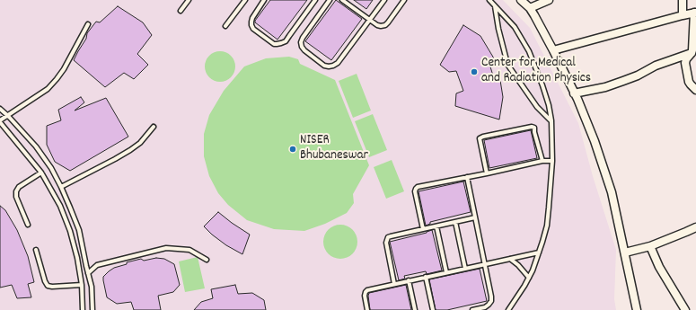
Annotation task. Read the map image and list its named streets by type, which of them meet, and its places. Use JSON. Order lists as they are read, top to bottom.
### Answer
{
  "places": ["Center for Medical and Radiation Physics", "NISER Bhubaneswar"]
}
